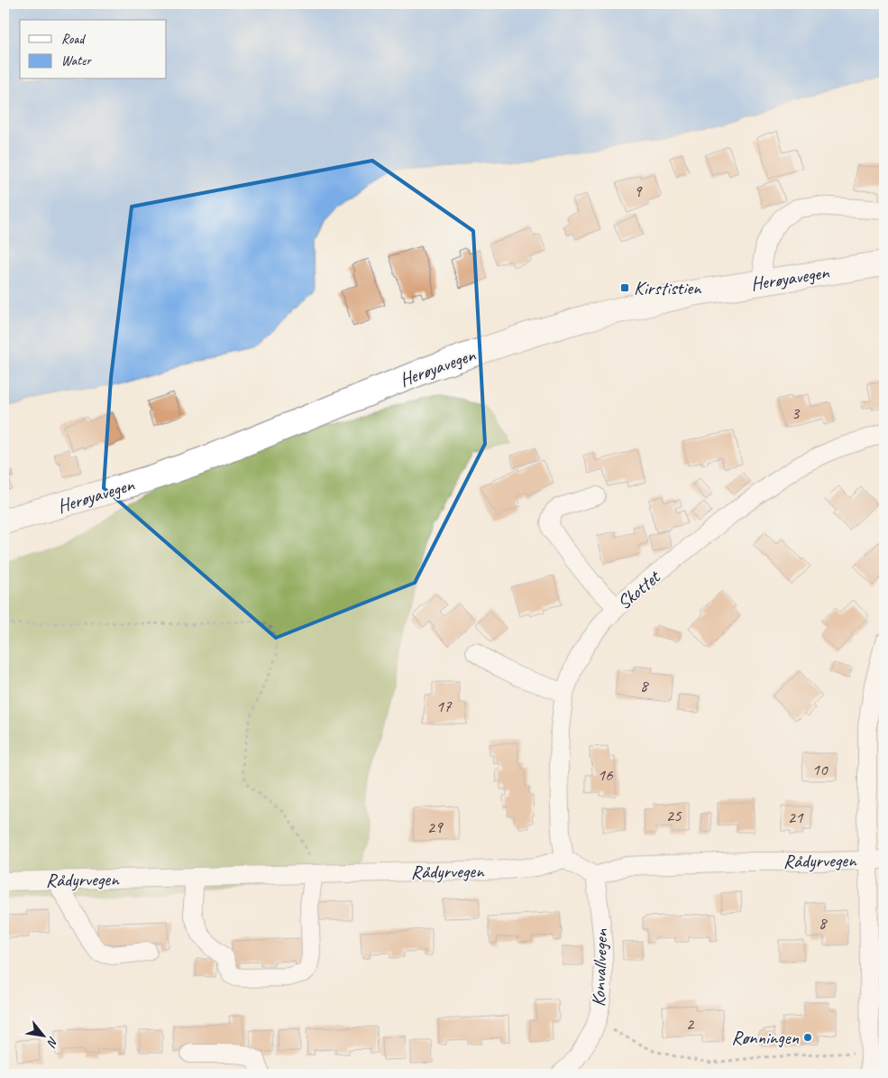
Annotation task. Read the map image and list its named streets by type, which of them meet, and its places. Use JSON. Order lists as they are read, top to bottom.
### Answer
{
  "streets": {
    "highway": ["Herøyavegen"],
    "street": ["Skottet", "Rådyrvegen", "Konvallvegen"]
  },
  "crossings": [
    ["Skottet", "Rådyrvegen"],
    ["Rådyrvegen", "Konvallvegen"]
  ],
  "places": {
    "transit": ["Kirstistien"],
    "other": ["Rønningen"]
  },
  "house_numbers": [
    "9",
    "3",
    "8",
    "17",
    "10",
    "16",
    "25",
    "21",
    "29",
    "8",
    "2"
  ],
  "legend": ["Road", "Water"],
  "north": "bottom right"
}
